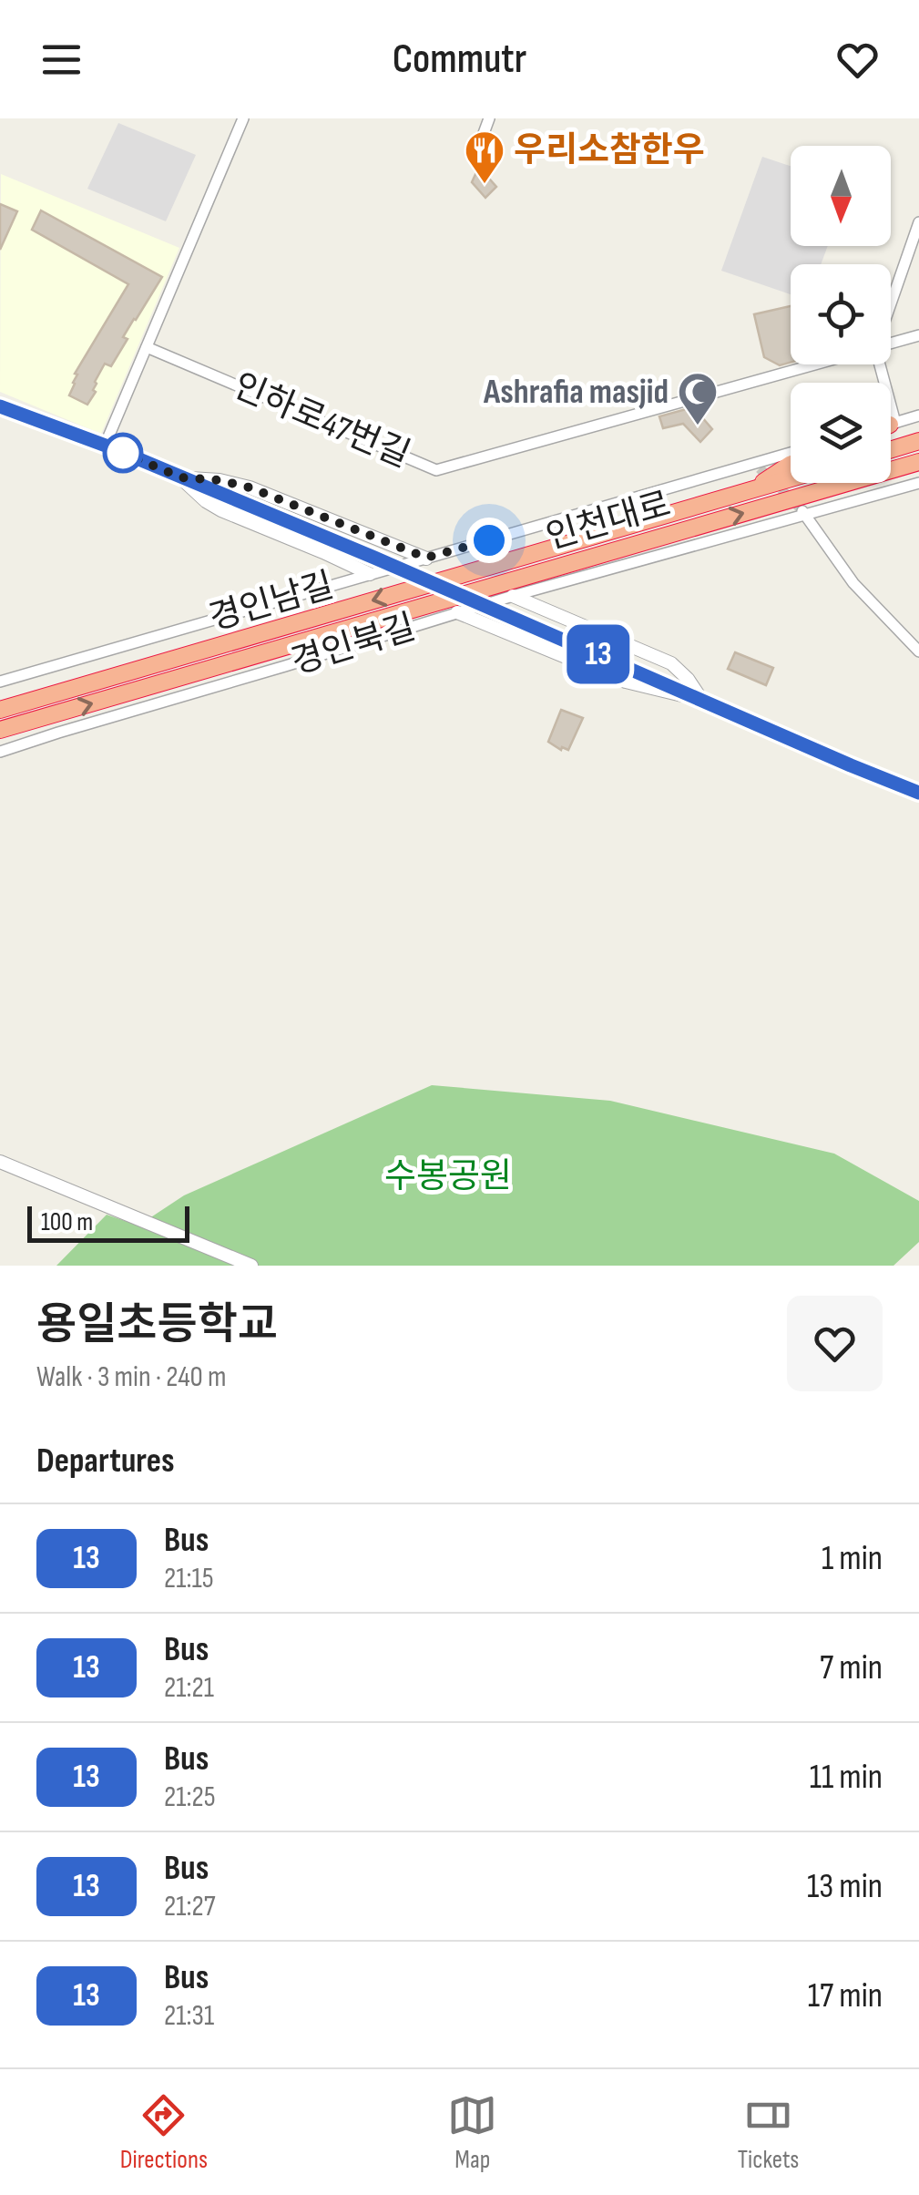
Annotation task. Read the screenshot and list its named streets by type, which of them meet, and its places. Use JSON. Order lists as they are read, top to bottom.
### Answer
{
  "streets": {
    "highway": ["인천대로"],
    "street": ["인하로47번길", "경인남길", "경인북길"]
  },
  "parks": ["수봉공원"],
  "places": {
    "restaurant": ["우리소참한우"],
    "mosque": ["Ashrafia masjid"]
  },
  "lines": ["bus line 13"],
  "scale_bar": "100 m",
  "north": "bottom",
  "page": {
    "header": "Commutr",
    "on_map": "13",
    "scale": "100 m",
    "heading": [
      ["용일초등학교", "Walk · 3 min · 240 m"],
      "Departures"
    ],
    "list": [
      {
        "mark": "13",
        "name": "Bus",
        "note": "21:15",
        "value": "1 min"
      },
      {
        "mark": "13",
        "name": "Bus",
        "note": "21:21",
        "value": "7 min"
      },
      {
        "mark": "13",
        "name": "Bus",
        "note": "21:25",
        "value": "11 min"
      },
      {
        "mark": "13",
        "name": "Bus",
        "note": "21:27",
        "value": "13 min"
      },
      {
        "mark": "13",
        "name": "Bus",
        "note": "21:31",
        "value": "17 min"
      }
    ],
    "tabs": ["Directions", "Map", "Tickets"]
  }
}
